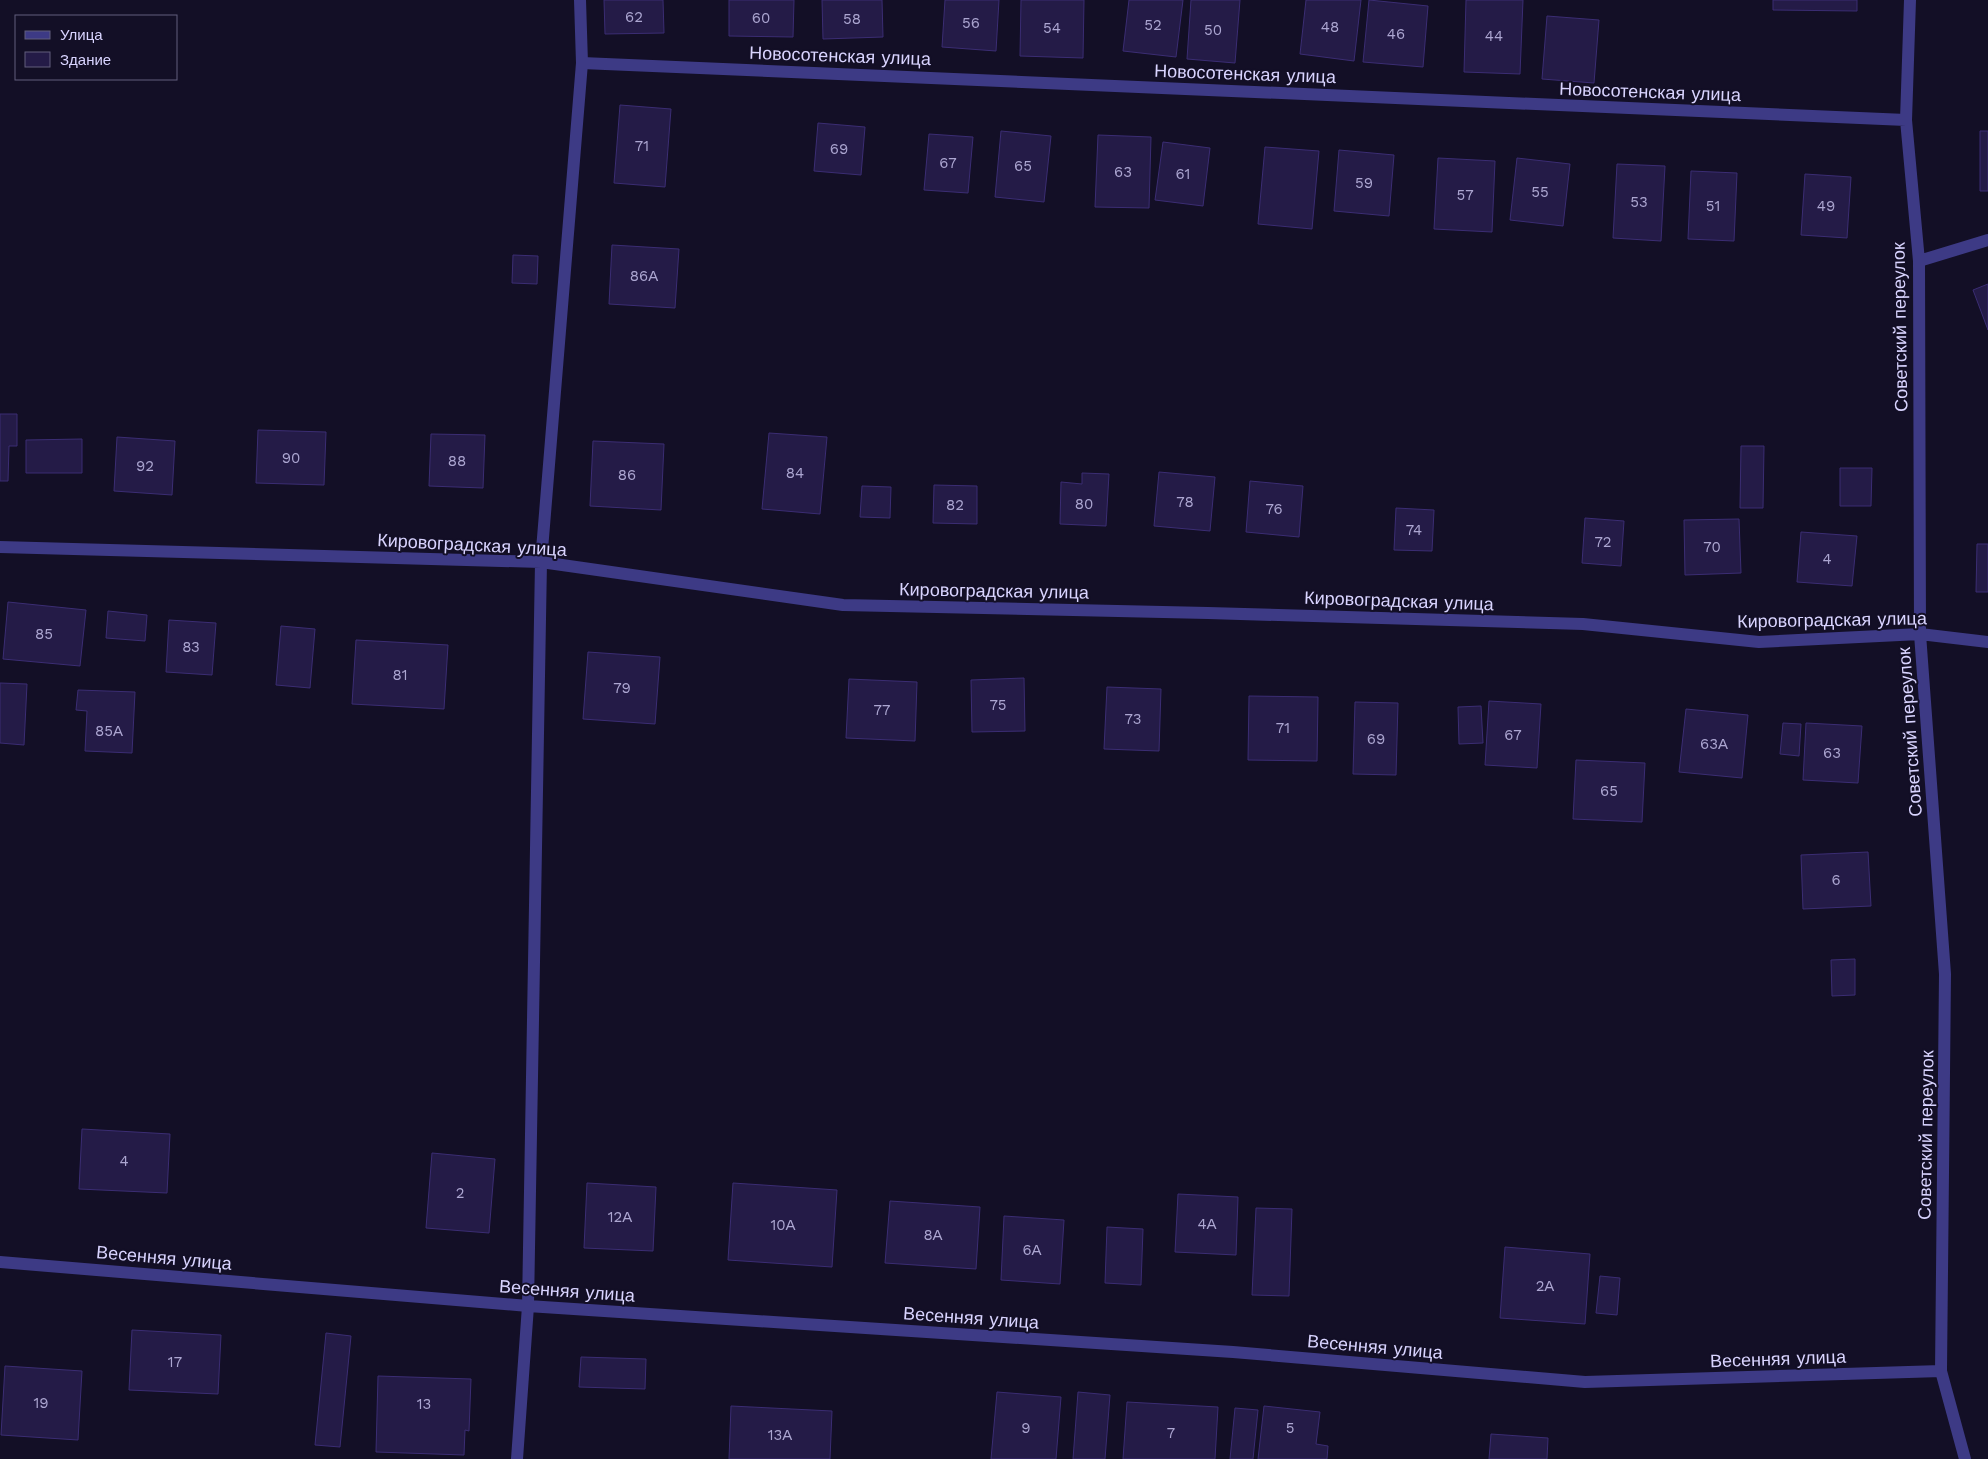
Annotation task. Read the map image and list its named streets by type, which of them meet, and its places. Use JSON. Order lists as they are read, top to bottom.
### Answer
{
  "streets": {
    "street": [
      "Новосотенская улица",
      "Советский переулок",
      "Кировоградская улица",
      "Весенняя улица"
    ]
  },
  "crossings": [
    ["Новосотенская улица", "Советский переулок"],
    ["Советский переулок", "Кировоградская улица"],
    ["Советский переулок", "Весенняя улица"]
  ],
  "house_numbers": [
    "62",
    "60",
    "58",
    "56",
    "52",
    "48",
    "54",
    "50",
    "46",
    "44",
    "71",
    "69",
    "67",
    "65",
    "63",
    "61",
    "59",
    "55",
    "57",
    "53",
    "51",
    "49",
    "86А",
    "90",
    "88",
    "92",
    "84",
    "86",
    "78",
    "80",
    "82",
    "76",
    "74",
    "72",
    "70",
    "4",
    "85",
    "83",
    "81",
    "79",
    "75",
    "77",
    "73",
    "71",
    "85А",
    "67",
    "69",
    "63А",
    "63",
    "65",
    "6",
    "4",
    "2",
    "12А",
    "4А",
    "10А",
    "8А",
    "6А",
    "2А",
    "17",
    "19",
    "13",
    "9",
    "5",
    "7",
    "13А"
  ],
  "legend": ["Улица", "Здание"]
}
